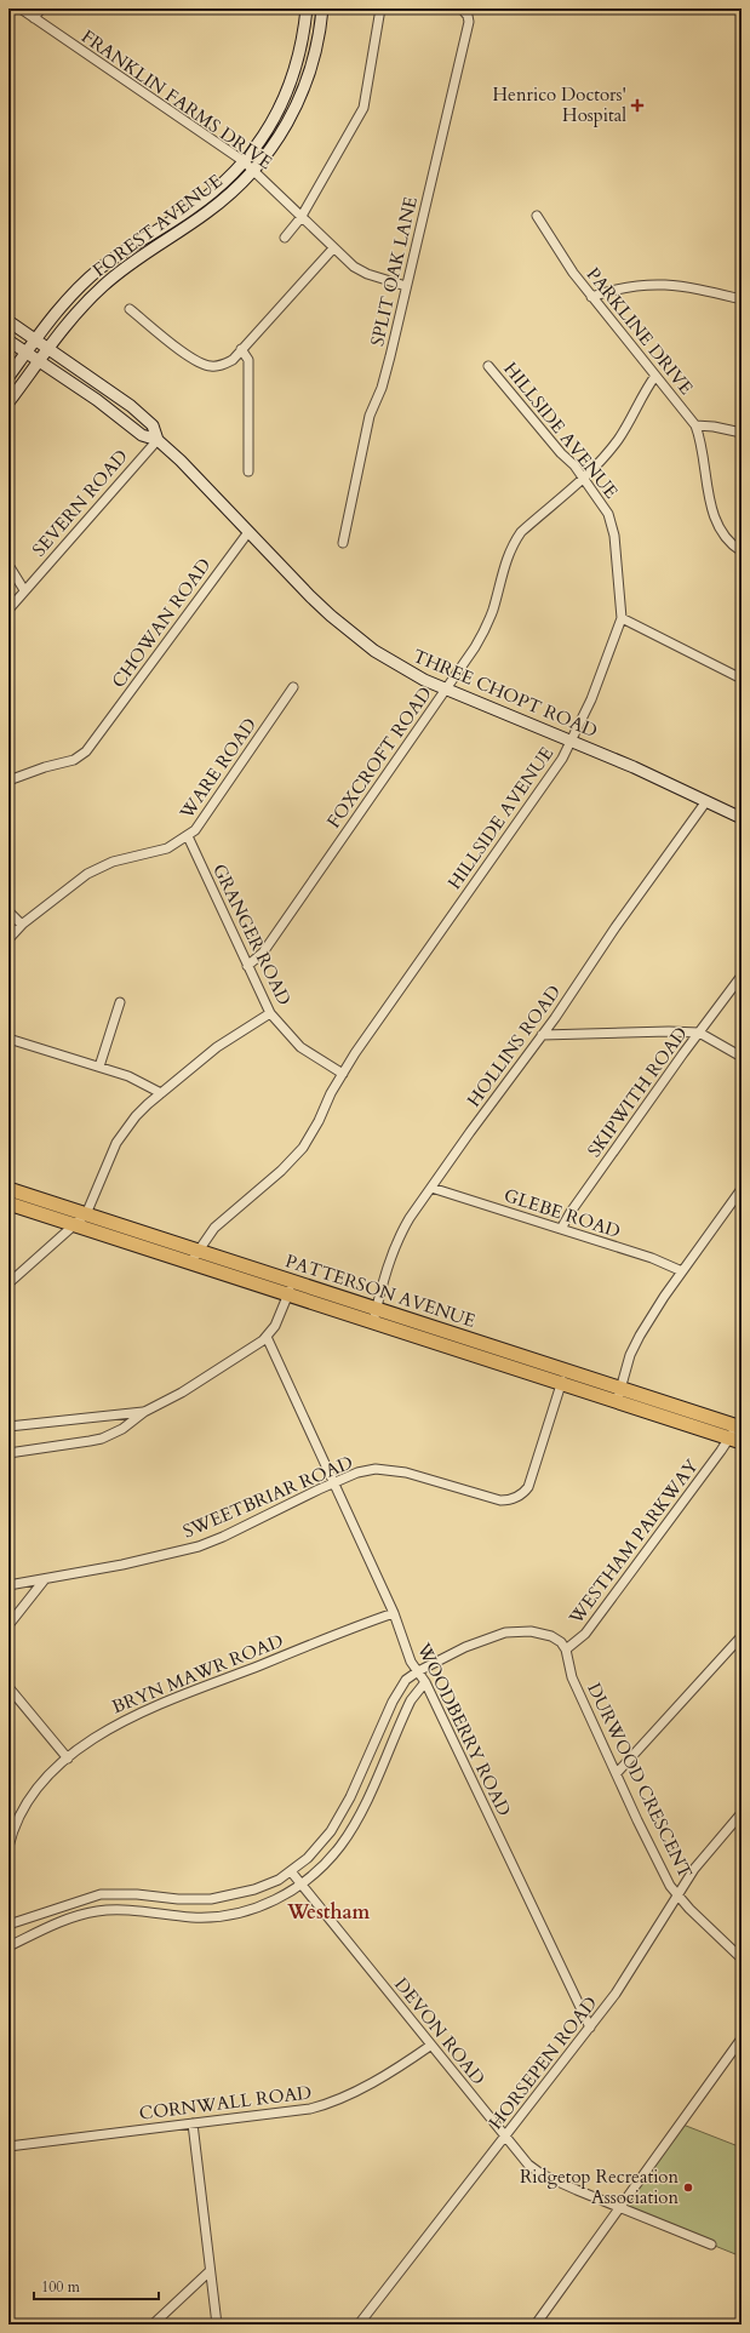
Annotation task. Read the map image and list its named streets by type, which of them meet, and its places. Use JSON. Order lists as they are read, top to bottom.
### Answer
{
  "streets": {
    "main road": ["FOREST AVENUE", "THREE CHOPT ROAD", "PATTERSON AVENUE"],
    "street": [
      "FRANKLIN FARMS DRIVE",
      "SPLIT OAK LANE",
      "PARKLINE DRIVE",
      "HILLSIDE AVENUE",
      "SEVERN ROAD",
      "CHOWAN ROAD",
      "FOXCROFT ROAD",
      "WARE ROAD",
      "GRANGER ROAD",
      "HOLLINS ROAD",
      "SKIPWITH ROAD",
      "GLEBE ROAD",
      "SWEETBRIAR ROAD",
      "WESTHAM PARKWAY",
      "BRYN MAWR ROAD",
      "WOODBERRY ROAD",
      "DURWOOD CRESCENT",
      "DEVON ROAD",
      "HORSEPEN ROAD",
      "CORNWALL ROAD"
    ]
  },
  "crossings": [
    ["FRANKLIN FARMS DRIVE", "FOREST AVENUE"],
    ["FRANKLIN FARMS DRIVE", "SPLIT OAK LANE"],
    ["FOREST AVENUE", "THREE CHOPT ROAD"],
    ["PARKLINE DRIVE", "FOXCROFT ROAD"],
    ["HILLSIDE AVENUE", "THREE CHOPT ROAD"],
    ["HILLSIDE AVENUE", "FOXCROFT ROAD"],
    ["HILLSIDE AVENUE", "GRANGER ROAD"],
    ["HILLSIDE AVENUE", "PATTERSON AVENUE"],
    ["SEVERN ROAD", "THREE CHOPT ROAD"],
    ["CHOWAN ROAD", "THREE CHOPT ROAD"],
    ["THREE CHOPT ROAD", "FOXCROFT ROAD"],
    ["THREE CHOPT ROAD", "HOLLINS ROAD"],
    ["FOXCROFT ROAD", "GRANGER ROAD"],
    ["WARE ROAD", "GRANGER ROAD"],
    ["HOLLINS ROAD", "GLEBE ROAD"],
    ["HOLLINS ROAD", "PATTERSON AVENUE"],
    ["SKIPWITH ROAD", "GLEBE ROAD"],
    ["PATTERSON AVENUE", "SWEETBRIAR ROAD"],
    ["PATTERSON AVENUE", "WESTHAM PARKWAY"],
    ["SWEETBRIAR ROAD", "WOODBERRY ROAD"],
    ["WESTHAM PARKWAY", "WOODBERRY ROAD"],
    ["WESTHAM PARKWAY", "DURWOOD CRESCENT"],
    ["WESTHAM PARKWAY", "DEVON ROAD"],
    ["BRYN MAWR ROAD", "WOODBERRY ROAD"],
    ["WOODBERRY ROAD", "HORSEPEN ROAD"],
    ["DURWOOD CRESCENT", "HORSEPEN ROAD"],
    ["DEVON ROAD", "HORSEPEN ROAD"],
    ["DEVON ROAD", "CORNWALL ROAD"]
  ],
  "districts": ["Westham"],
  "places": {
    "health": ["Henrico Doctors' Hospital"],
    "other": ["Ridgetop Recreation Association"]
  },
  "scale_bar": "100 m"
}
